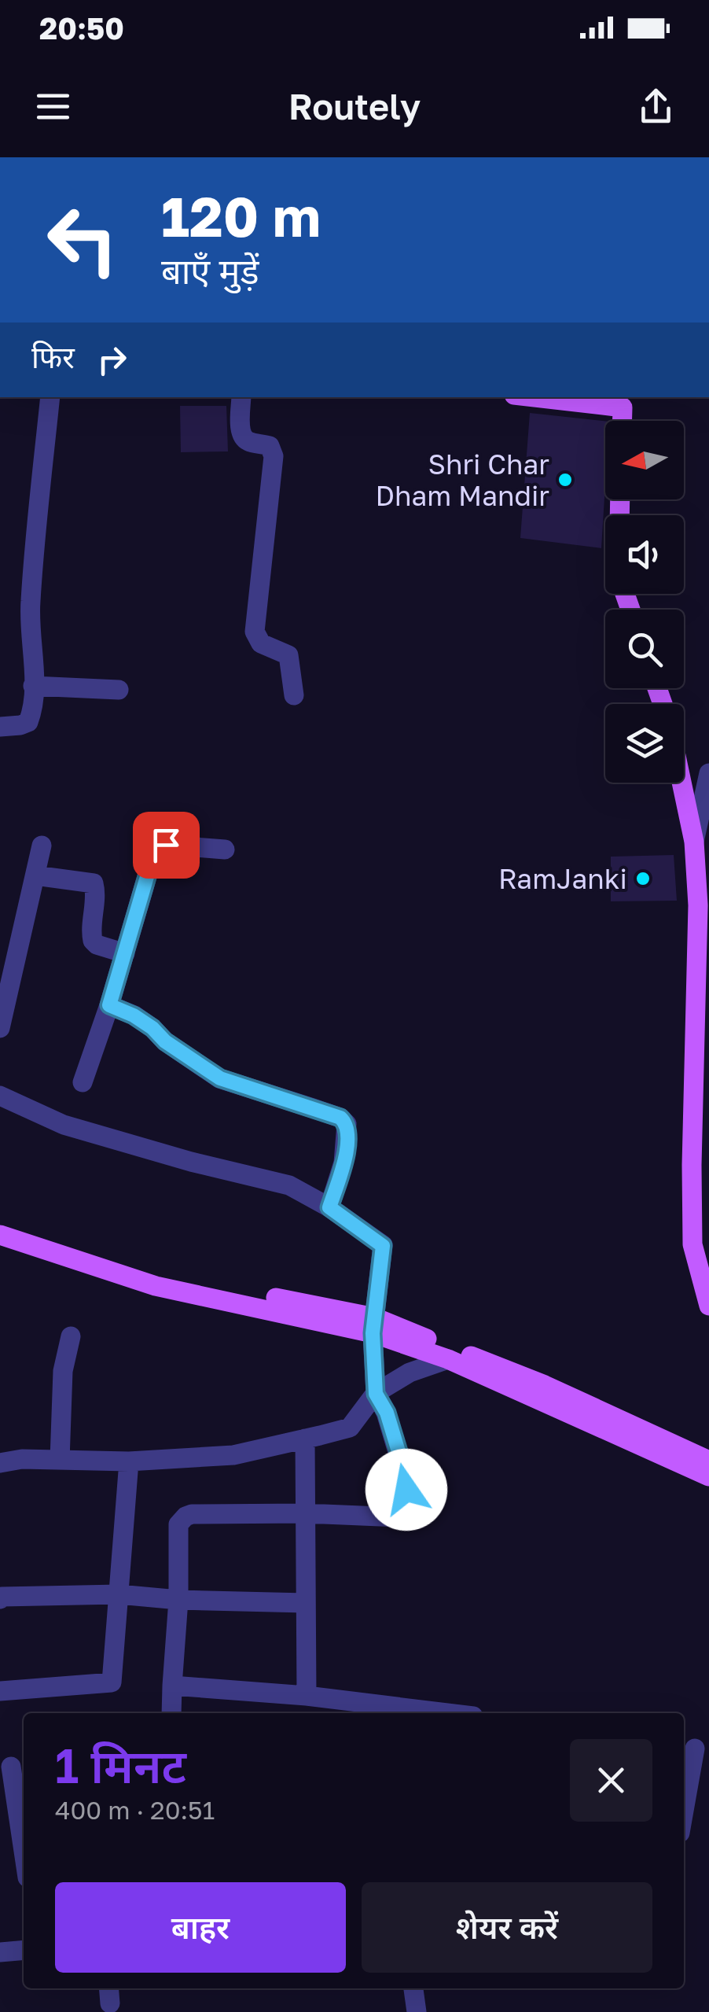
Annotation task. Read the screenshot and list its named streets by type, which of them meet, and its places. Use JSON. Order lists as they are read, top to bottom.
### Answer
{
  "places": ["Shri Char Dham Mandir", "RamJanki"],
  "north": "left",
  "page": {
    "status": "20:50",
    "header": "Routely",
    "turn": ["120 m", "बाएँ मुड़ें"],
    "then": "फिर",
    "heading": ["1 मिनट", "400 m · 20:51"],
    "buttons": ["बाहर", "शेयर करें"]
  }
}
